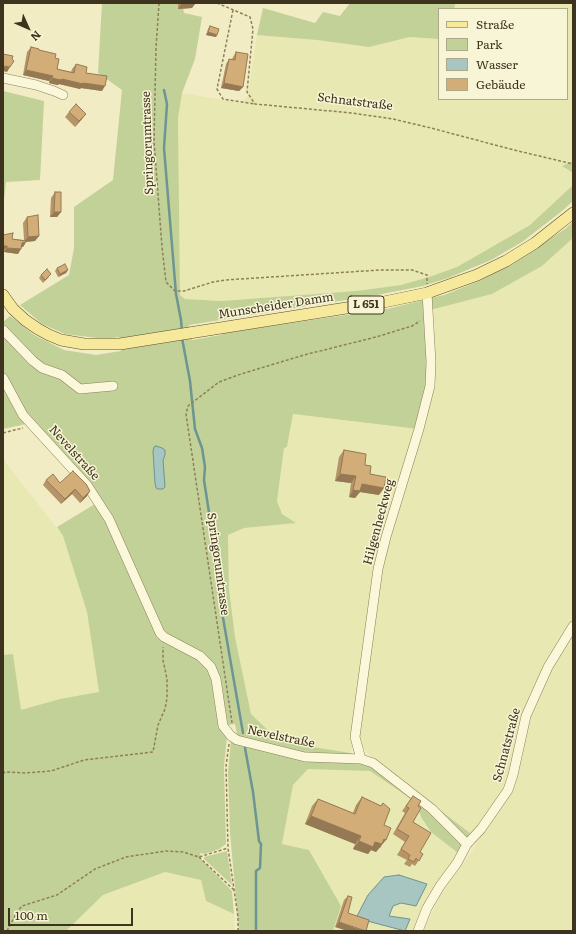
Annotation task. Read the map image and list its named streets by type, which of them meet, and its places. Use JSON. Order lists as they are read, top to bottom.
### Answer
{
  "streets": {
    "main road": ["L 651", "Munscheider Damm"],
    "street": ["Schnatstraße", "Nevelstraße", "Hilgenheckweg"],
    "path": ["Springorumtrasse"]
  },
  "crossings": [
    ["Schnatstraße", "Nevelstraße"],
    ["Springorumtrasse", "Hilgenheckweg"],
    ["Munscheider Damm", "Hilgenheckweg"],
    ["Nevelstraße", "Hilgenheckweg"]
  ],
  "legend": [
    "Straße",
    "Park",
    "Wasser",
    "Gebäude"
  ],
  "scale_bar": "100 m",
  "north": "bottom right"
}
